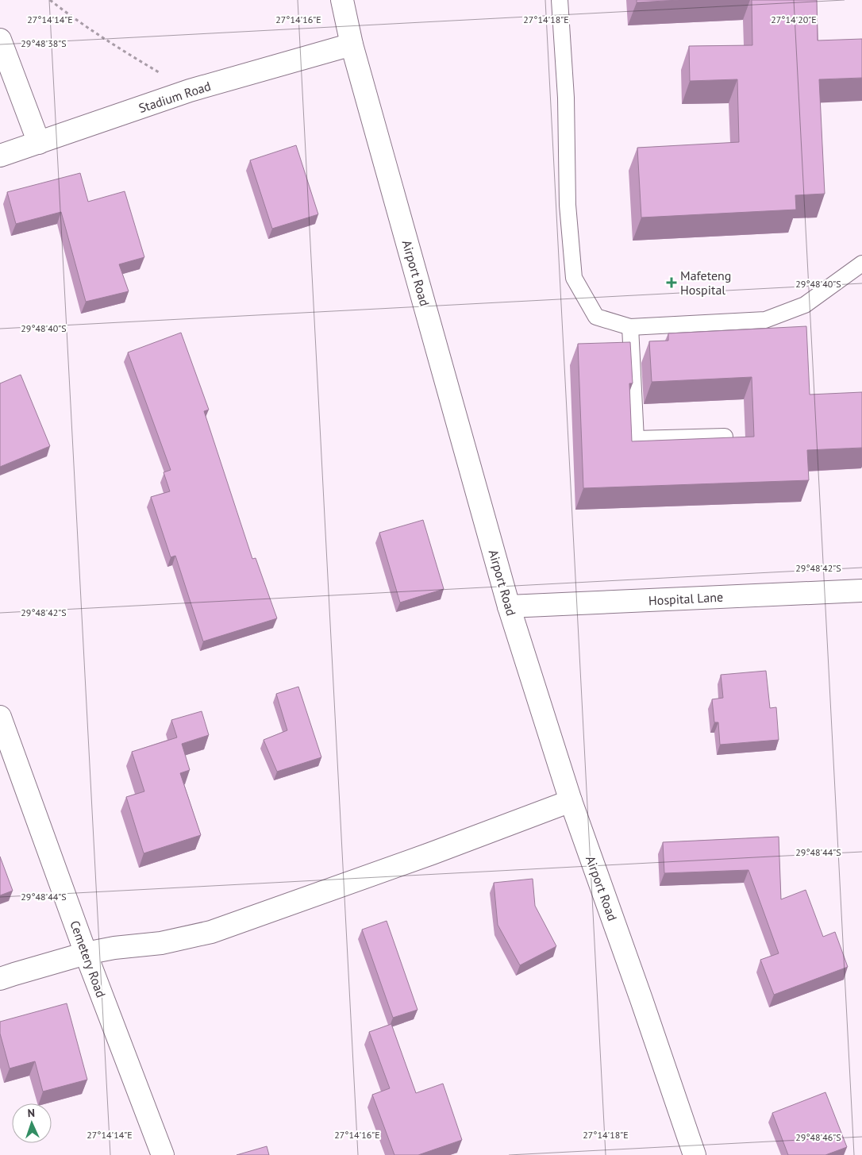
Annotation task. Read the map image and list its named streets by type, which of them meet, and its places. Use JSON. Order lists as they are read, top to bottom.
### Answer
{
  "streets": {
    "street": [
      "Stadium Road",
      "Airport Road",
      "Hospital Lane",
      "Cemetery Road"
    ]
  },
  "crossings": [
    ["Stadium Road", "Airport Road"],
    ["Airport Road", "Hospital Lane"]
  ],
  "places": {
    "health": ["Mafeteng Hospital"]
  },
  "north": "top",
  "coordinates": [
    "27°14'14\"E",
    "27°14'16\"E",
    "27°14'18\"E",
    "27°14'20\"E",
    "29°48'38\"S",
    "29°48'40\"S",
    "29°48'42\"S",
    "29°48'44\"S",
    "29°48'46\"S"
  ]
}
